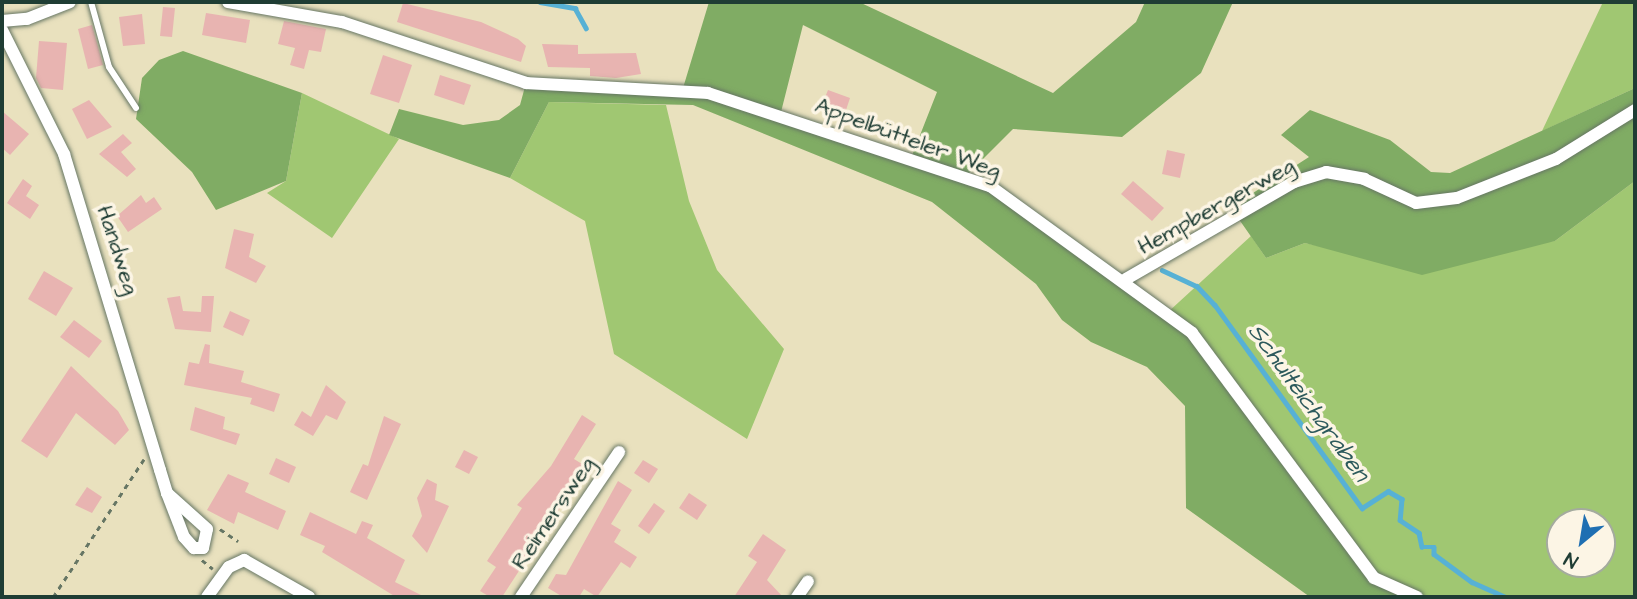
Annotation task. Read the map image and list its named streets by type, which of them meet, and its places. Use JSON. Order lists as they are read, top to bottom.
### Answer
{
  "streets": {
    "street": [
      "Appelbütteler Weg",
      "Hempbergerweg",
      "Handweg",
      "Reimersweg"
    ]
  },
  "crossings": [
    ["Appelbütteler Weg", "Hempbergerweg"]
  ],
  "water": ["Schulteichgraben"],
  "north": "bottom left"
}
